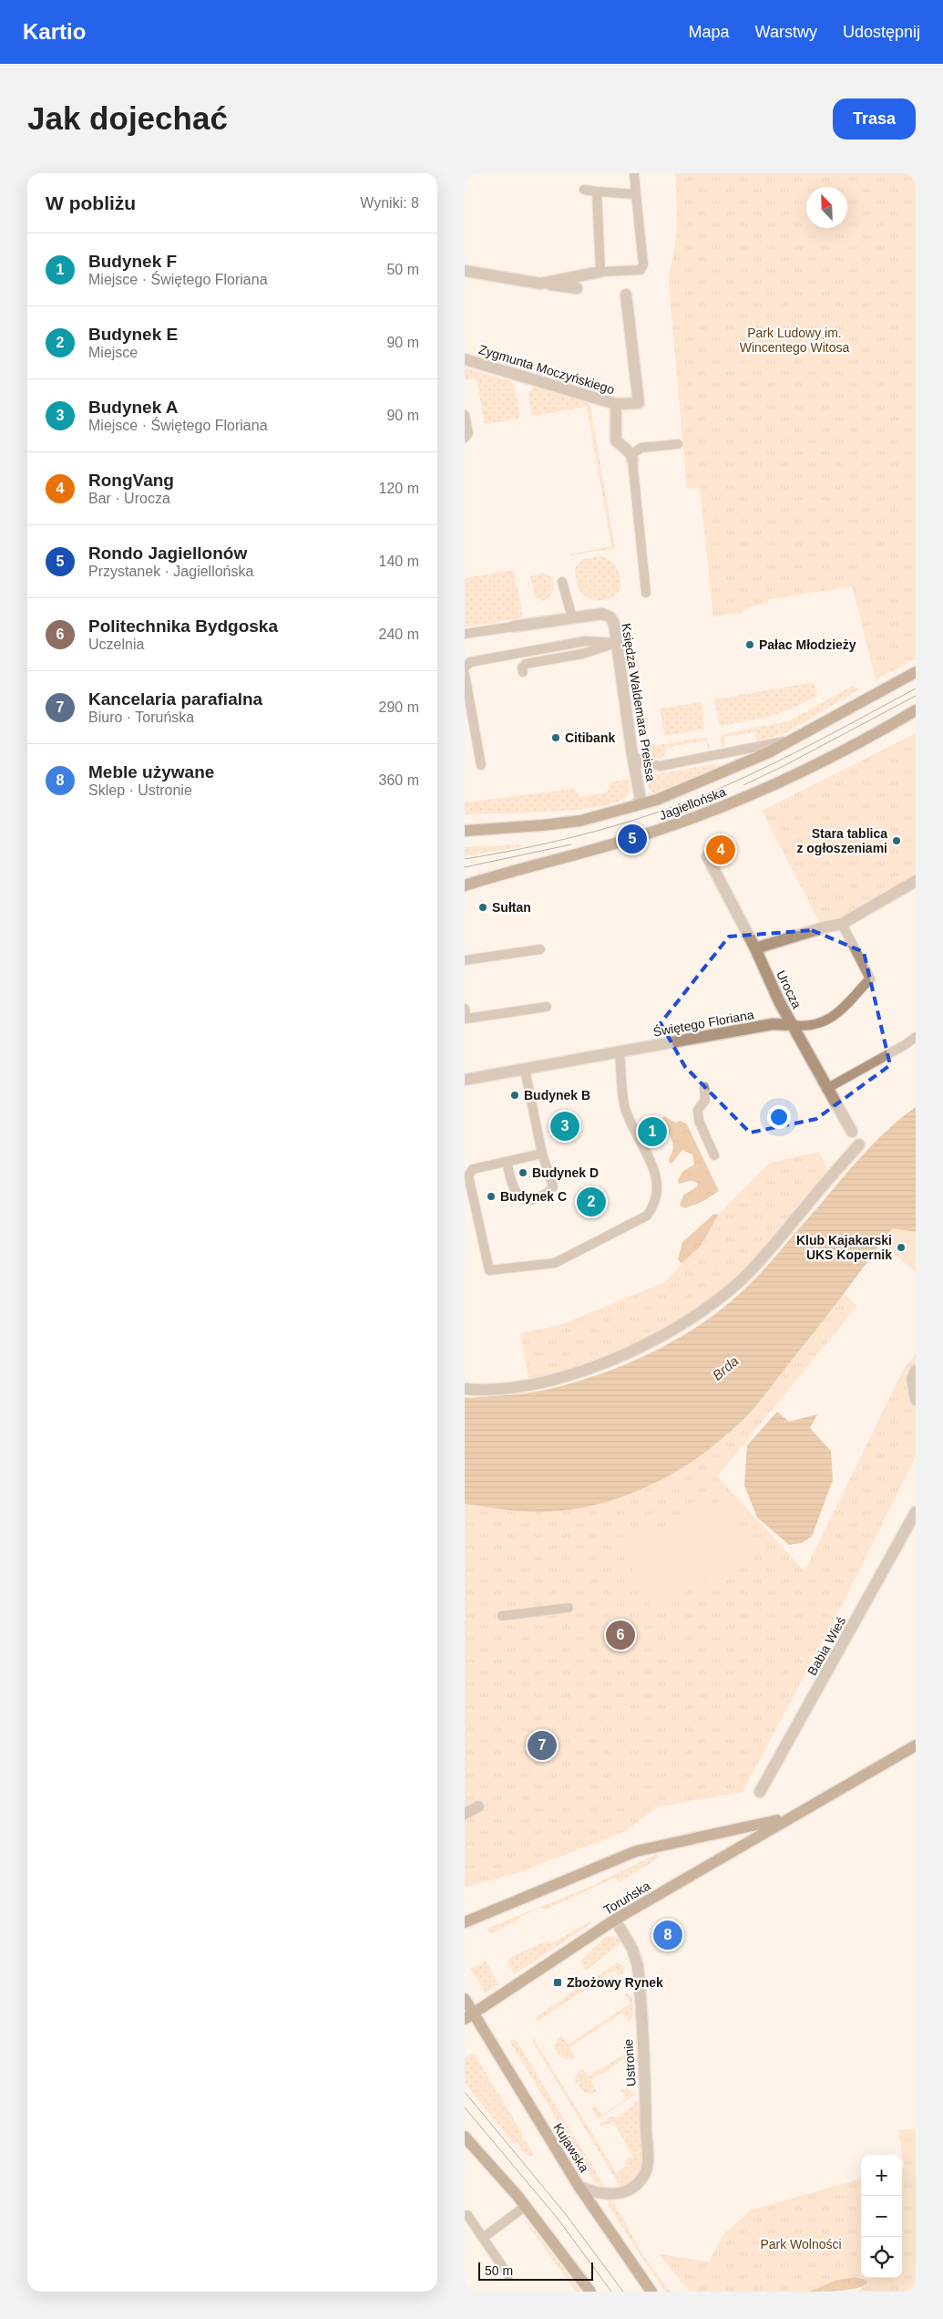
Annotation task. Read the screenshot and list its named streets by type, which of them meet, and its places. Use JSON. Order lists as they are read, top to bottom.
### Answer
{
  "streets": {
    "main road": ["Jagiellońska", "Toruńska", "Kujawska"],
    "street": [
      "Zygmunta Moczyńskiego",
      "Księdza Waldemara Preissa",
      "Urocza",
      "Świętego Floriana",
      "Babia Wieś",
      "Ustronie"
    ]
  },
  "crossings": [
    ["Księdza Waldemara Preissa", "Jagiellońska"],
    ["Urocza", "Świętego Floriana"],
    ["Toruńska", "Ustronie"],
    ["Toruńska", "Kujawska"],
    ["Ustronie", "Kujawska"]
  ],
  "water": ["Brda"],
  "parks": ["Park Ludowy im. Wincentego Witosa", "Park Wolności"],
  "places": {
    "other": [
      "Pałac Młodzieży",
      "Citibank",
      "Stara tablica z ogłoszeniami",
      "Sułtan",
      "Budynek B",
      "Budynek D",
      "Budynek C",
      "Klub Kajakarski UKS Kopernik"
    ],
    "transit": ["Zbożowy Rynek"]
  },
  "scale_bar": "50 m",
  "north": "top left",
  "page": {
    "header": "Kartio",
    "nav": ["Mapa", "Warstwy", "Udostępnij"],
    "buttons": "Trasa",
    "title": "Jak dojechać",
    "heading": ["W pobliżu", "Wyniki: 8"],
    "list": [
      {
        "mark": "1",
        "name": "Budynek F",
        "note": "Miejsce · Świętego Floriana",
        "value": "50 m"
      },
      {
        "mark": "2",
        "name": "Budynek E",
        "note": "Miejsce",
        "value": "90 m"
      },
      {
        "mark": "3",
        "name": "Budynek A",
        "note": "Miejsce · Świętego Floriana",
        "value": "90 m"
      },
      {
        "mark": "4",
        "name": "RongVang",
        "note": "Bar · Urocza",
        "value": "120 m"
      },
      {
        "mark": "5",
        "name": "Rondo Jagiellonów",
        "note": "Przystanek · Jagiellońska",
        "value": "140 m"
      },
      {
        "mark": "6",
        "name": "Politechnika Bydgoska",
        "note": "Uczelnia",
        "value": "240 m"
      },
      {
        "mark": "7",
        "name": "Kancelaria parafialna",
        "note": "Biuro · Toruńska",
        "value": "290 m"
      },
      {
        "mark": "8",
        "name": "Meble używane",
        "note": "Sklep · Ustronie",
        "value": "360 m"
      }
    ],
    "pins": [
      "5",
      "4",
      "3",
      "1",
      "2",
      "6",
      "7",
      "8"
    ],
    "map_buttons": ["+", "−"],
    "scale": "50 m"
  }
}
